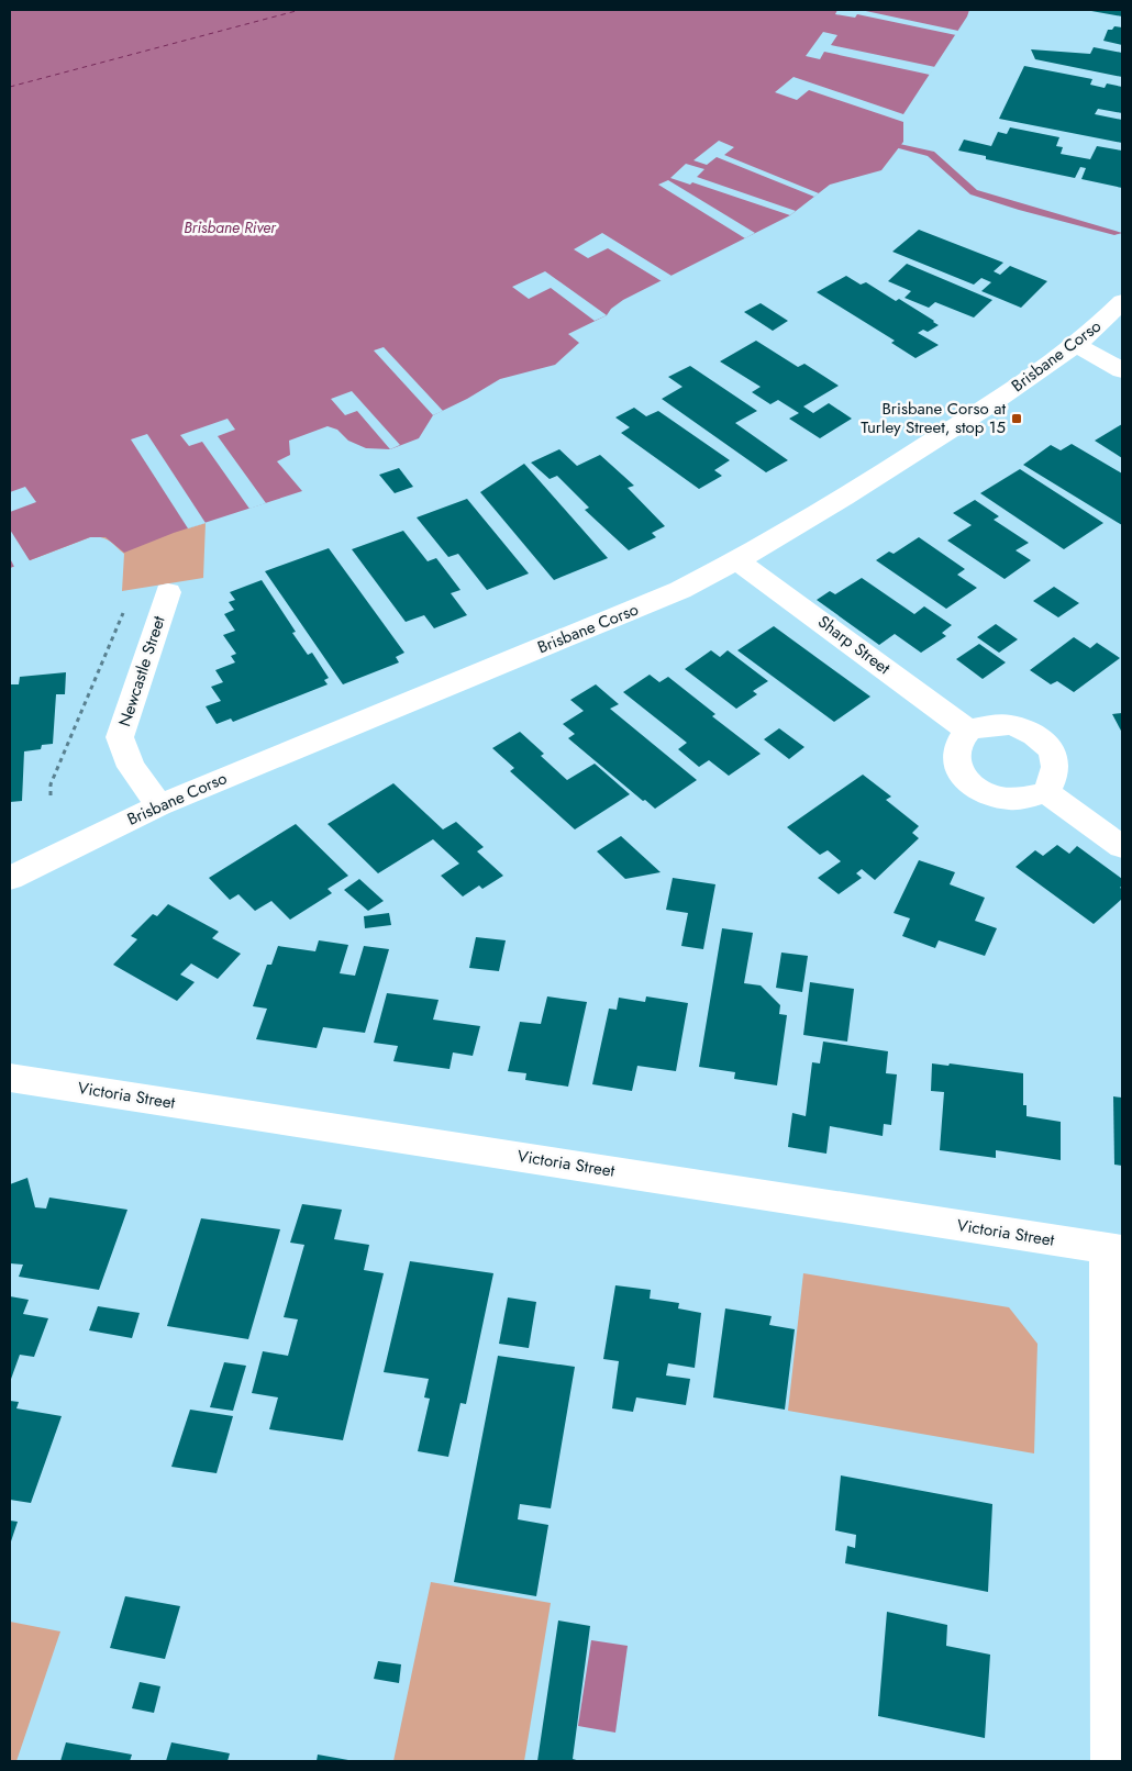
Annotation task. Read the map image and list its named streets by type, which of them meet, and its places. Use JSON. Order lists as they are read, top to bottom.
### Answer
{
  "streets": {
    "street": [
      "Brisbane Corso",
      "Sharp Street",
      "Newcastle Street",
      "Victoria Street"
    ]
  },
  "crossings": [
    ["Brisbane Corso", "Sharp Street"],
    ["Brisbane Corso", "Newcastle Street"]
  ],
  "water": ["Brisbane River"],
  "places": {
    "transit": ["Brisbane Corso at Turley Street, stop 15"]
  }
}
